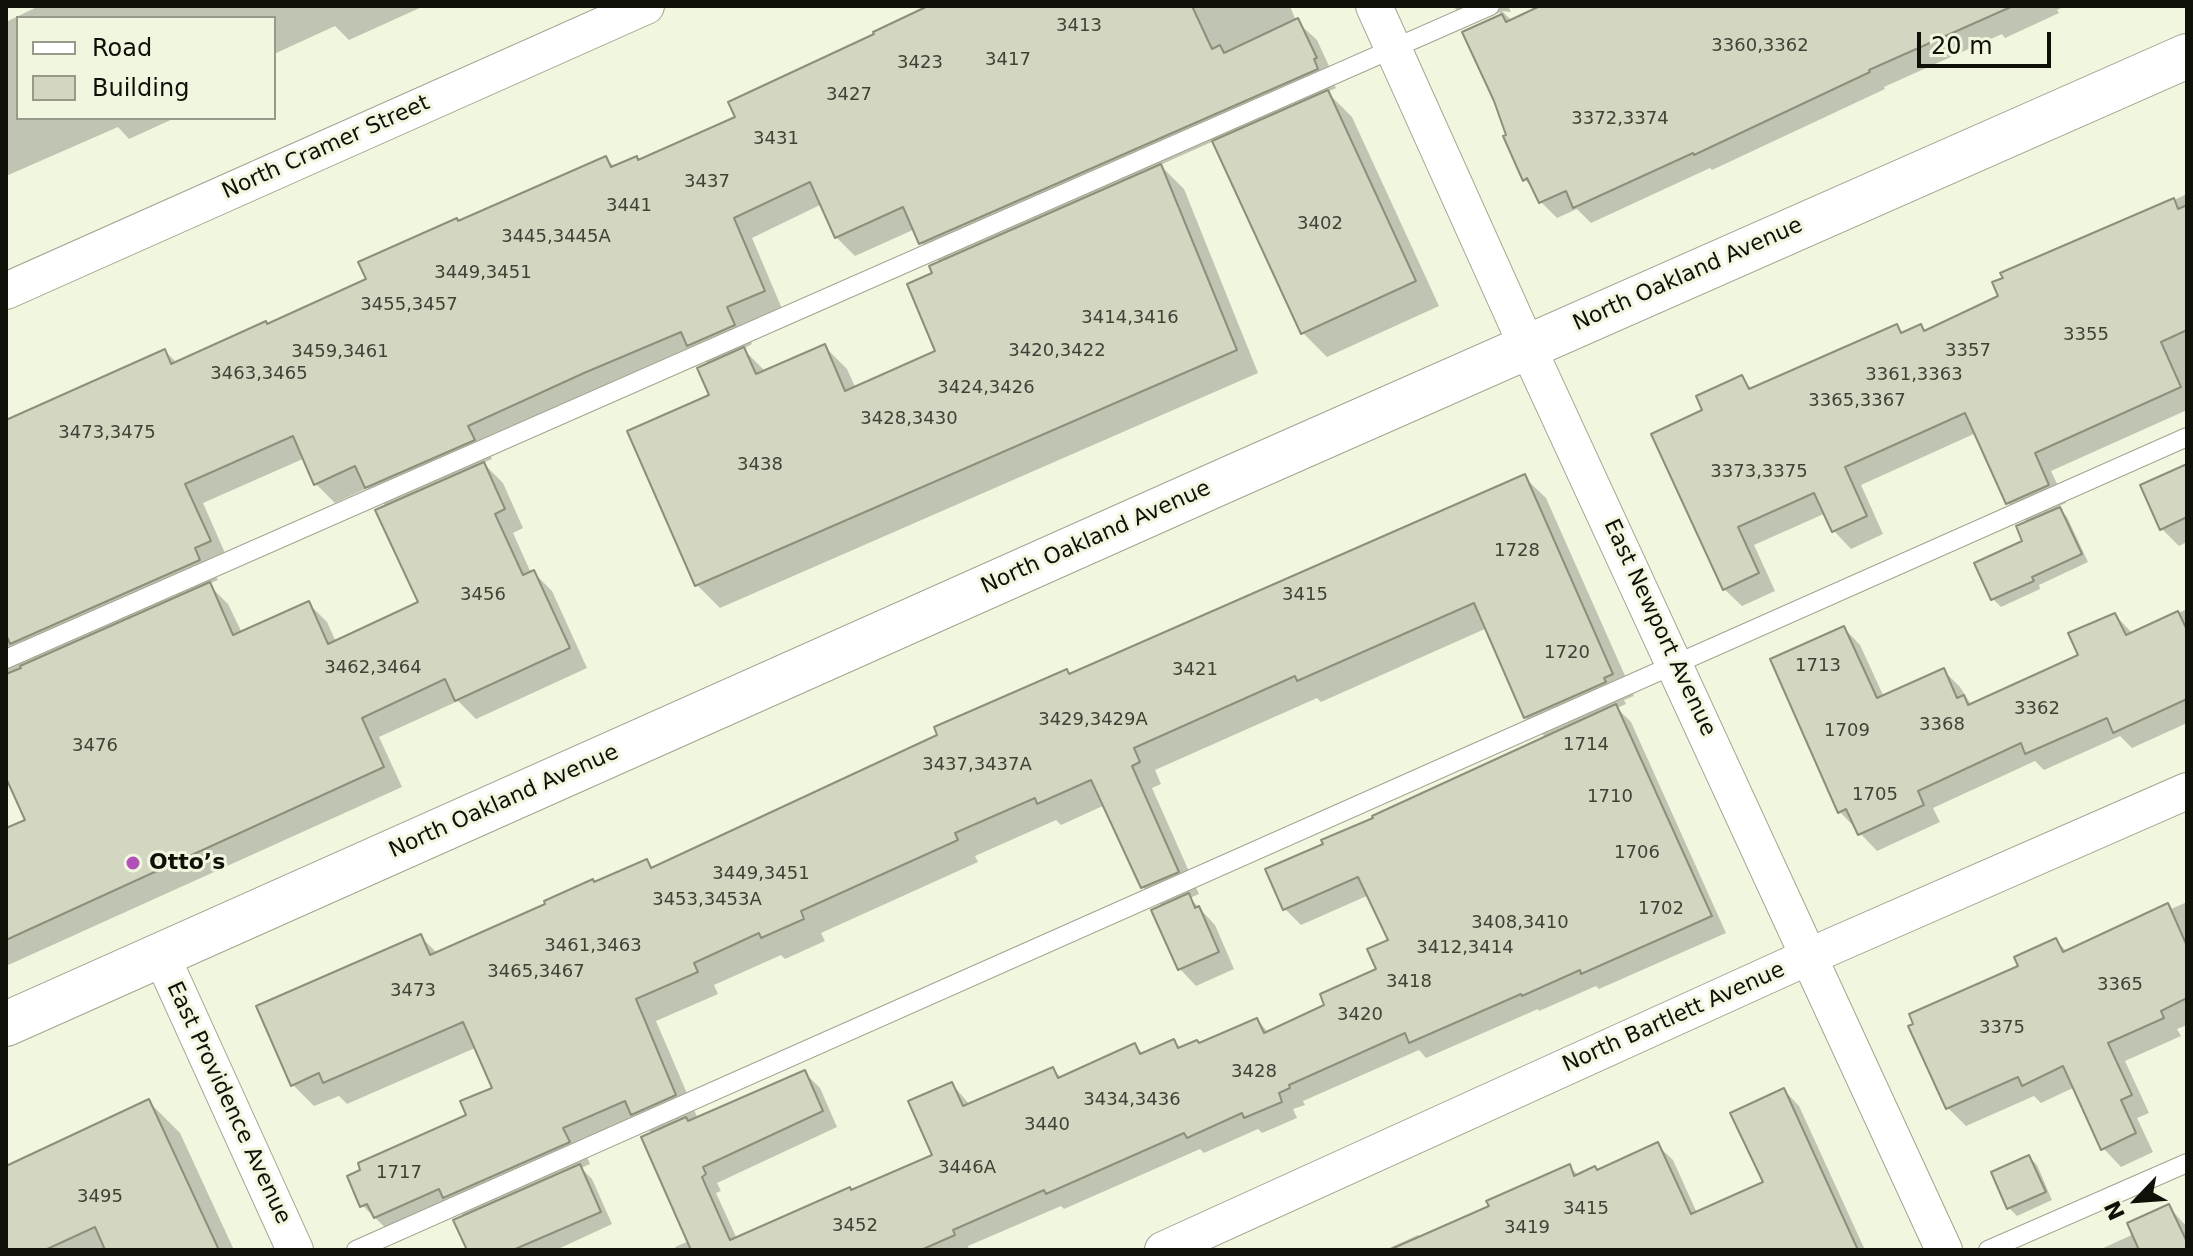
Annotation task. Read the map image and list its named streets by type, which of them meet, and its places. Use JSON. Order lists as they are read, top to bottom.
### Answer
{
  "streets": {
    "main road": ["North Oakland Avenue"],
    "street": [
      "North Cramer Street",
      "East Newport Avenue",
      "North Bartlett Avenue",
      "East Providence Avenue"
    ]
  },
  "crossings": [
    ["North Oakland Avenue", "East Newport Avenue"],
    ["North Oakland Avenue", "East Providence Avenue"],
    ["East Newport Avenue", "North Bartlett Avenue"]
  ],
  "places": ["Otto’s"],
  "house_numbers": [
    "3413",
    "3360,3362",
    "3417",
    "3423",
    "3427",
    "3372,3374",
    "3431",
    "3437",
    "3441",
    "3402",
    "3445,3445A",
    "3449,3451",
    "3455,3457",
    "3414,3416",
    "3355",
    "3420,3422",
    "3357",
    "3459,3461",
    "3463,3465",
    "3361,3363",
    "3424,3426",
    "3365,3367",
    "3428,3430",
    "3473,3475",
    "3438",
    "3373,3375",
    "1728",
    "3456",
    "3415",
    "1720",
    "1713",
    "3462,3464",
    "3421",
    "3362",
    "3429,3429A",
    "3368",
    "1709",
    "1714",
    "3476",
    "3437,3437A",
    "1705",
    "1710",
    "1706",
    "3449,3451",
    "3453,3453A",
    "1702",
    "3408,3410",
    "3461,3463",
    "3412,3414",
    "3465,3467",
    "3418",
    "3365",
    "3473",
    "3420",
    "3375",
    "3428",
    "3434,3436",
    "3440",
    "3446A",
    "1717",
    "3495",
    "3415",
    "3452",
    "3419"
  ],
  "legend": ["Road", "Building"],
  "scale_bar": "20 m",
  "north": "bottom left"
}
